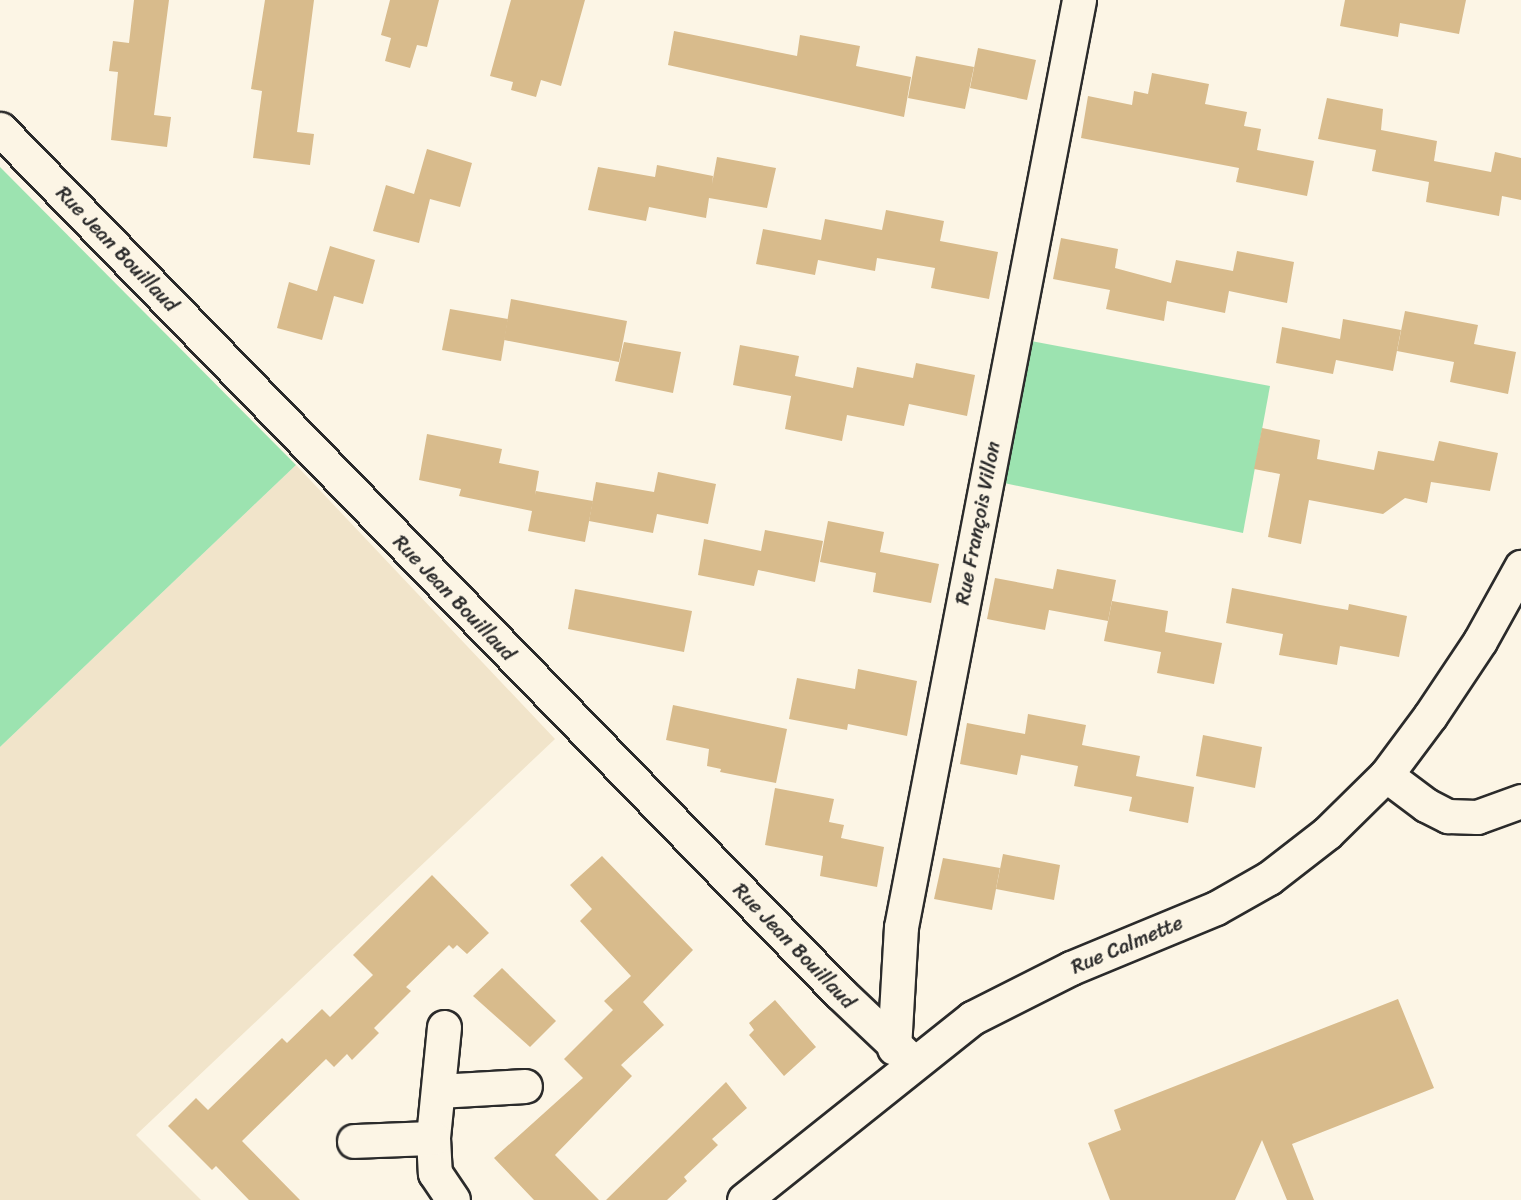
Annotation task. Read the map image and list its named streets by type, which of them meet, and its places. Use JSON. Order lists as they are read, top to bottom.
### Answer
{
  "streets": {
    "street": ["Rue Jean Bouillaud", "Rue François Villon", "Rue Calmette"]
  },
  "crossings": [
    ["Rue Jean Bouillaud", "Rue François Villon"],
    ["Rue Jean Bouillaud", "Rue Calmette"],
    ["Rue François Villon", "Rue Calmette"]
  ]
}
